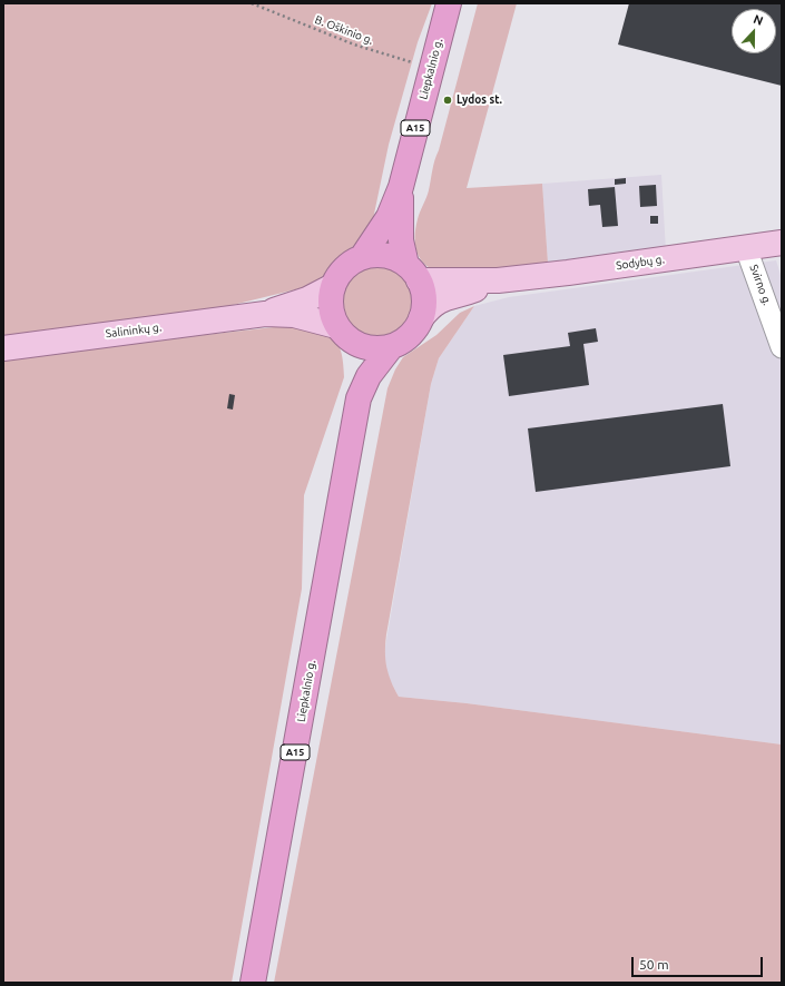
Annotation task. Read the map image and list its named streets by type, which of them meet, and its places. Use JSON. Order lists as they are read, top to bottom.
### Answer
{
  "streets": {
    "highway": ["Liepkalnio g.", "A15"],
    "main road": ["Sodybų g.", "Salininkų g."],
    "street": ["Svirno g."],
    "path": ["B. Oškinio g."]
  },
  "crossings": [
    ["B. Oškinio g.", "Liepkalnio g."],
    ["Sodybų g.", "Svirno g."],
    ["Sodybų g.", "Salininkų g."]
  ],
  "places": ["Lydos st."],
  "scale_bar": "50 m",
  "north": "top"
}
